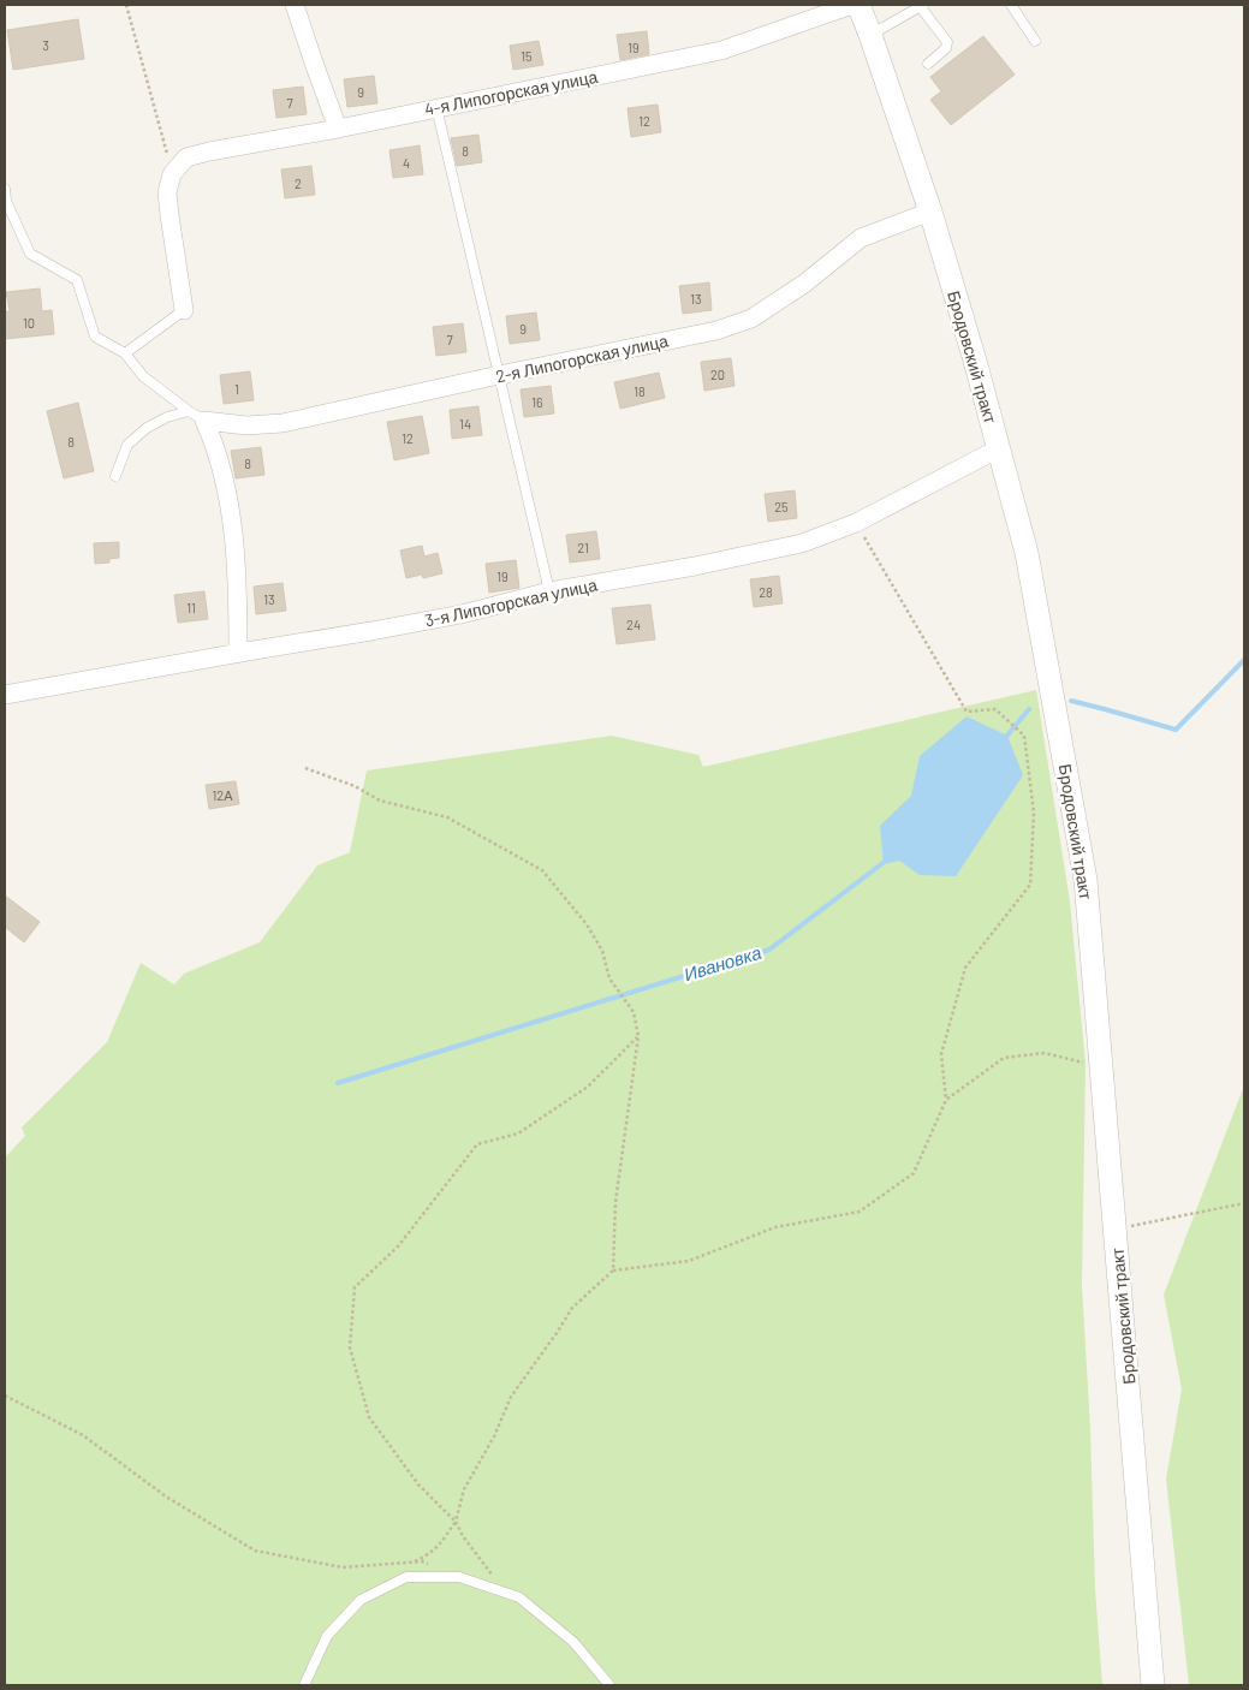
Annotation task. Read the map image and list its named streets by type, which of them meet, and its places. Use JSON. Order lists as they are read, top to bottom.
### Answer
{
  "streets": {
    "street": [
      "4-я Липогорская улица",
      "Бродовский тракт",
      "2-я Липогорская улица",
      "3-я Липогорская улица"
    ]
  },
  "crossings": [
    ["Бродовский тракт", "2-я Липогорская улица"],
    ["Бродовский тракт", "3-я Липогорская улица"]
  ],
  "water": ["Ивановка"],
  "house_numbers": [
    "3",
    "19",
    "15",
    "9",
    "7",
    "12",
    "8",
    "4",
    "2",
    "13",
    "10",
    "9",
    "7",
    "20",
    "1",
    "18",
    "16",
    "14",
    "12",
    "8",
    "8",
    "25",
    "21",
    "19",
    "28",
    "13",
    "11",
    "24",
    "12А"
  ]
}
